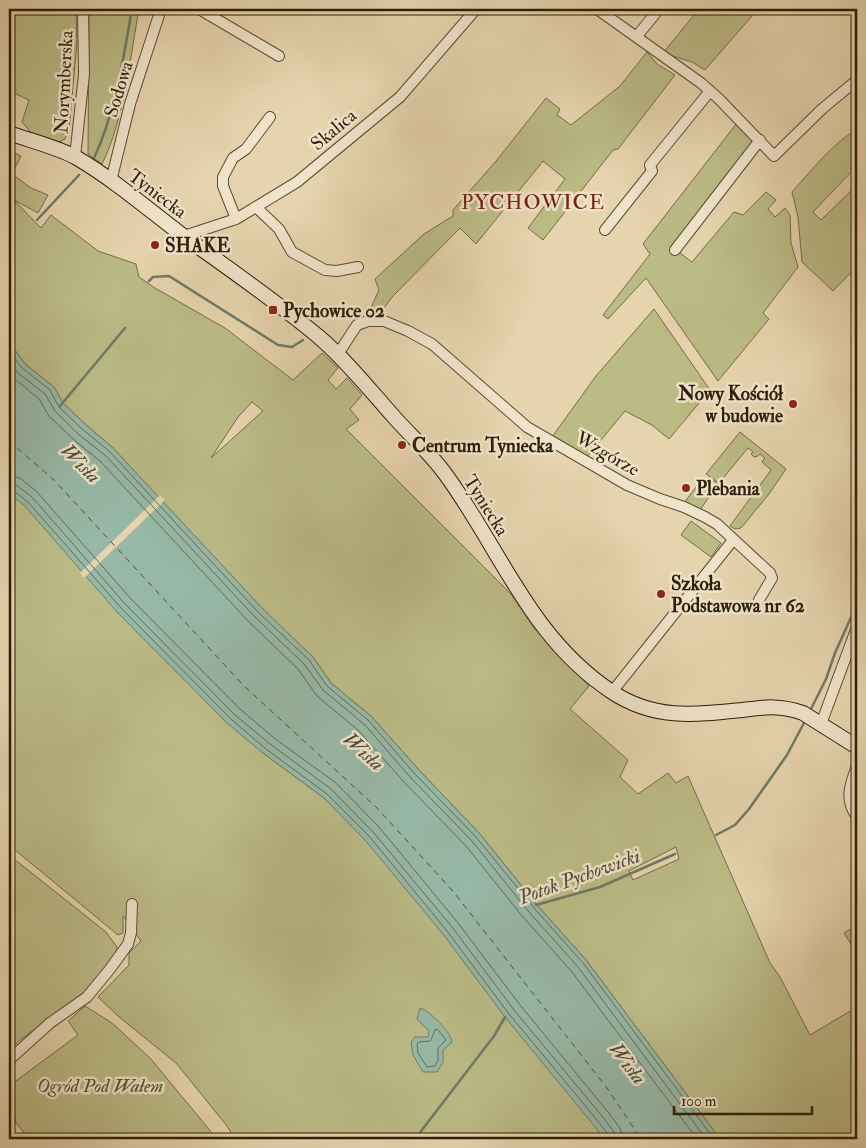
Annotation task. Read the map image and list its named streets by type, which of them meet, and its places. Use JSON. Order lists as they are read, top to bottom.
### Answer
{
  "streets": {
    "street": [
      "Norymberska",
      "Sodowa",
      "Skalica",
      "Tyniecka",
      "Wzgórze"
    ]
  },
  "crossings": [
    ["Norymberska", "Tyniecka"],
    ["Sodowa", "Tyniecka"],
    ["Skalica", "Tyniecka"],
    ["Tyniecka", "Wzgórze"]
  ],
  "districts": ["PYCHOWICE"],
  "water": ["Wisła", "Potok Pychowicki"],
  "parks": ["Ogród Pod Wałem"],
  "places": {
    "other": [
      "SHAKE",
      "Nowy Kościół w budowie",
      "Centrum Tyniecka",
      "Plebania",
      "Szkoła Podstawowa nr 62"
    ],
    "transit": ["Pychowice 02"]
  },
  "scale_bar": "100 m"
}
